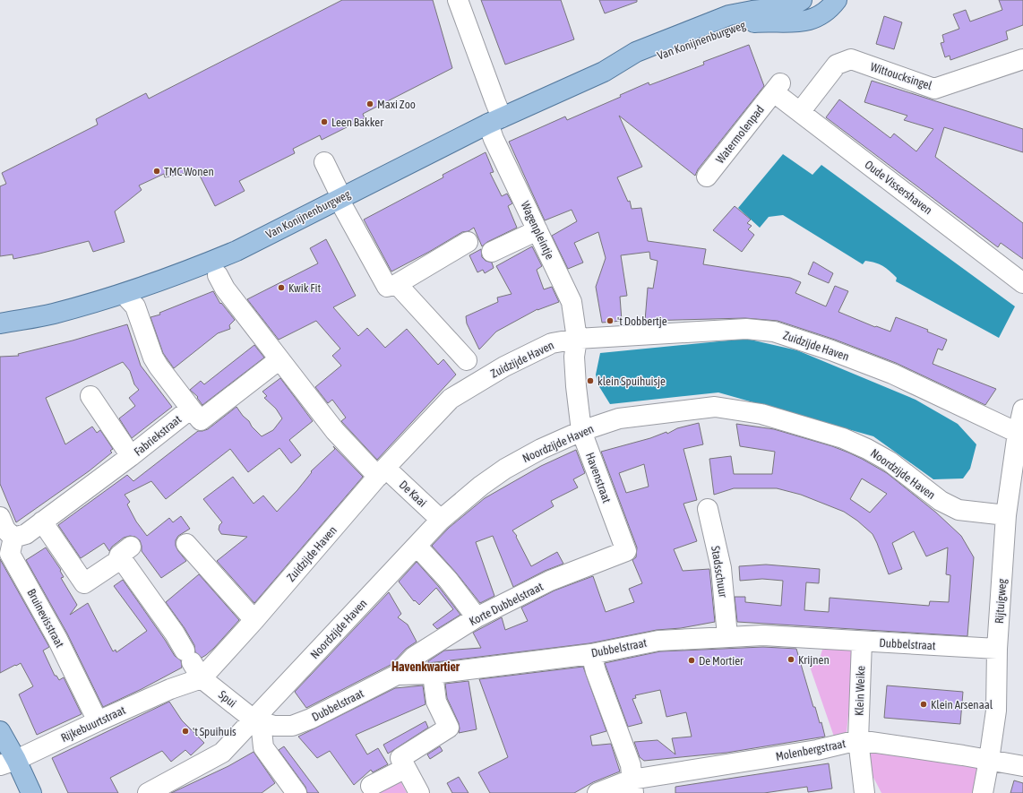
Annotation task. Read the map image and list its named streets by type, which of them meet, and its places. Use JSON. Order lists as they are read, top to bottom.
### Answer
{
  "streets": {
    "main road": ["Van Konijnenburgweg"],
    "street": [
      "Wittoucksingel",
      "Watermolenpad",
      "Oude Vissershaven",
      "Wagenpleintje",
      "Zuidzijde Haven",
      "Fabriekstraat",
      "Noordzijde Haven",
      "Havenstraat",
      "De Kaai",
      "Stadsschuur",
      "Rijtuigweg",
      "Korte Dubbelstraat",
      "Bruinevisstraat",
      "Dubbelstraat",
      "Klein Weike",
      "Spui",
      "Rijkebuurtstraat",
      "Molenbergstraat"
    ]
  },
  "crossings": [
    ["Van Konijnenburgweg", "Wagenpleintje"],
    ["Van Konijnenburgweg", "Fabriekstraat"],
    ["Wittoucksingel", "Oude Vissershaven"],
    ["Watermolenpad", "Oude Vissershaven"],
    ["Wagenpleintje", "Zuidzijde Haven"],
    ["Wagenpleintje", "Havenstraat"],
    ["Zuidzijde Haven", "Havenstraat"],
    ["Zuidzijde Haven", "De Kaai"],
    ["Zuidzijde Haven", "Rijtuigweg"],
    ["Zuidzijde Haven", "Spui"],
    ["Zuidzijde Haven", "Rijkebuurtstraat"],
    ["Fabriekstraat", "Bruinevisstraat"],
    ["Noordzijde Haven", "Havenstraat"],
    ["Noordzijde Haven", "De Kaai"],
    ["Noordzijde Haven", "Rijtuigweg"],
    ["Noordzijde Haven", "Dubbelstraat"],
    ["Noordzijde Haven", "Spui"],
    ["Havenstraat", "Korte Dubbelstraat"],
    ["Stadsschuur", "Dubbelstraat"],
    ["Rijtuigweg", "Dubbelstraat"],
    ["Rijtuigweg", "Molenbergstraat"],
    ["Korte Dubbelstraat", "Dubbelstraat"],
    ["Bruinevisstraat", "Rijkebuurtstraat"],
    ["Dubbelstraat", "Klein Weike"],
    ["Dubbelstraat", "Spui"],
    ["Klein Weike", "Molenbergstraat"]
  ],
  "districts": ["Havenkwartier"],
  "places": [
    "Maxi Zoo",
    "Leen Bakker",
    "TMC Wonen",
    "Kwik Fit",
    "'t Dobbertje",
    "klein Spuihuisje",
    "Krijnen",
    "De Mortier",
    "Klein Arsenaal",
    "'t Spuihuis"
  ]
}
